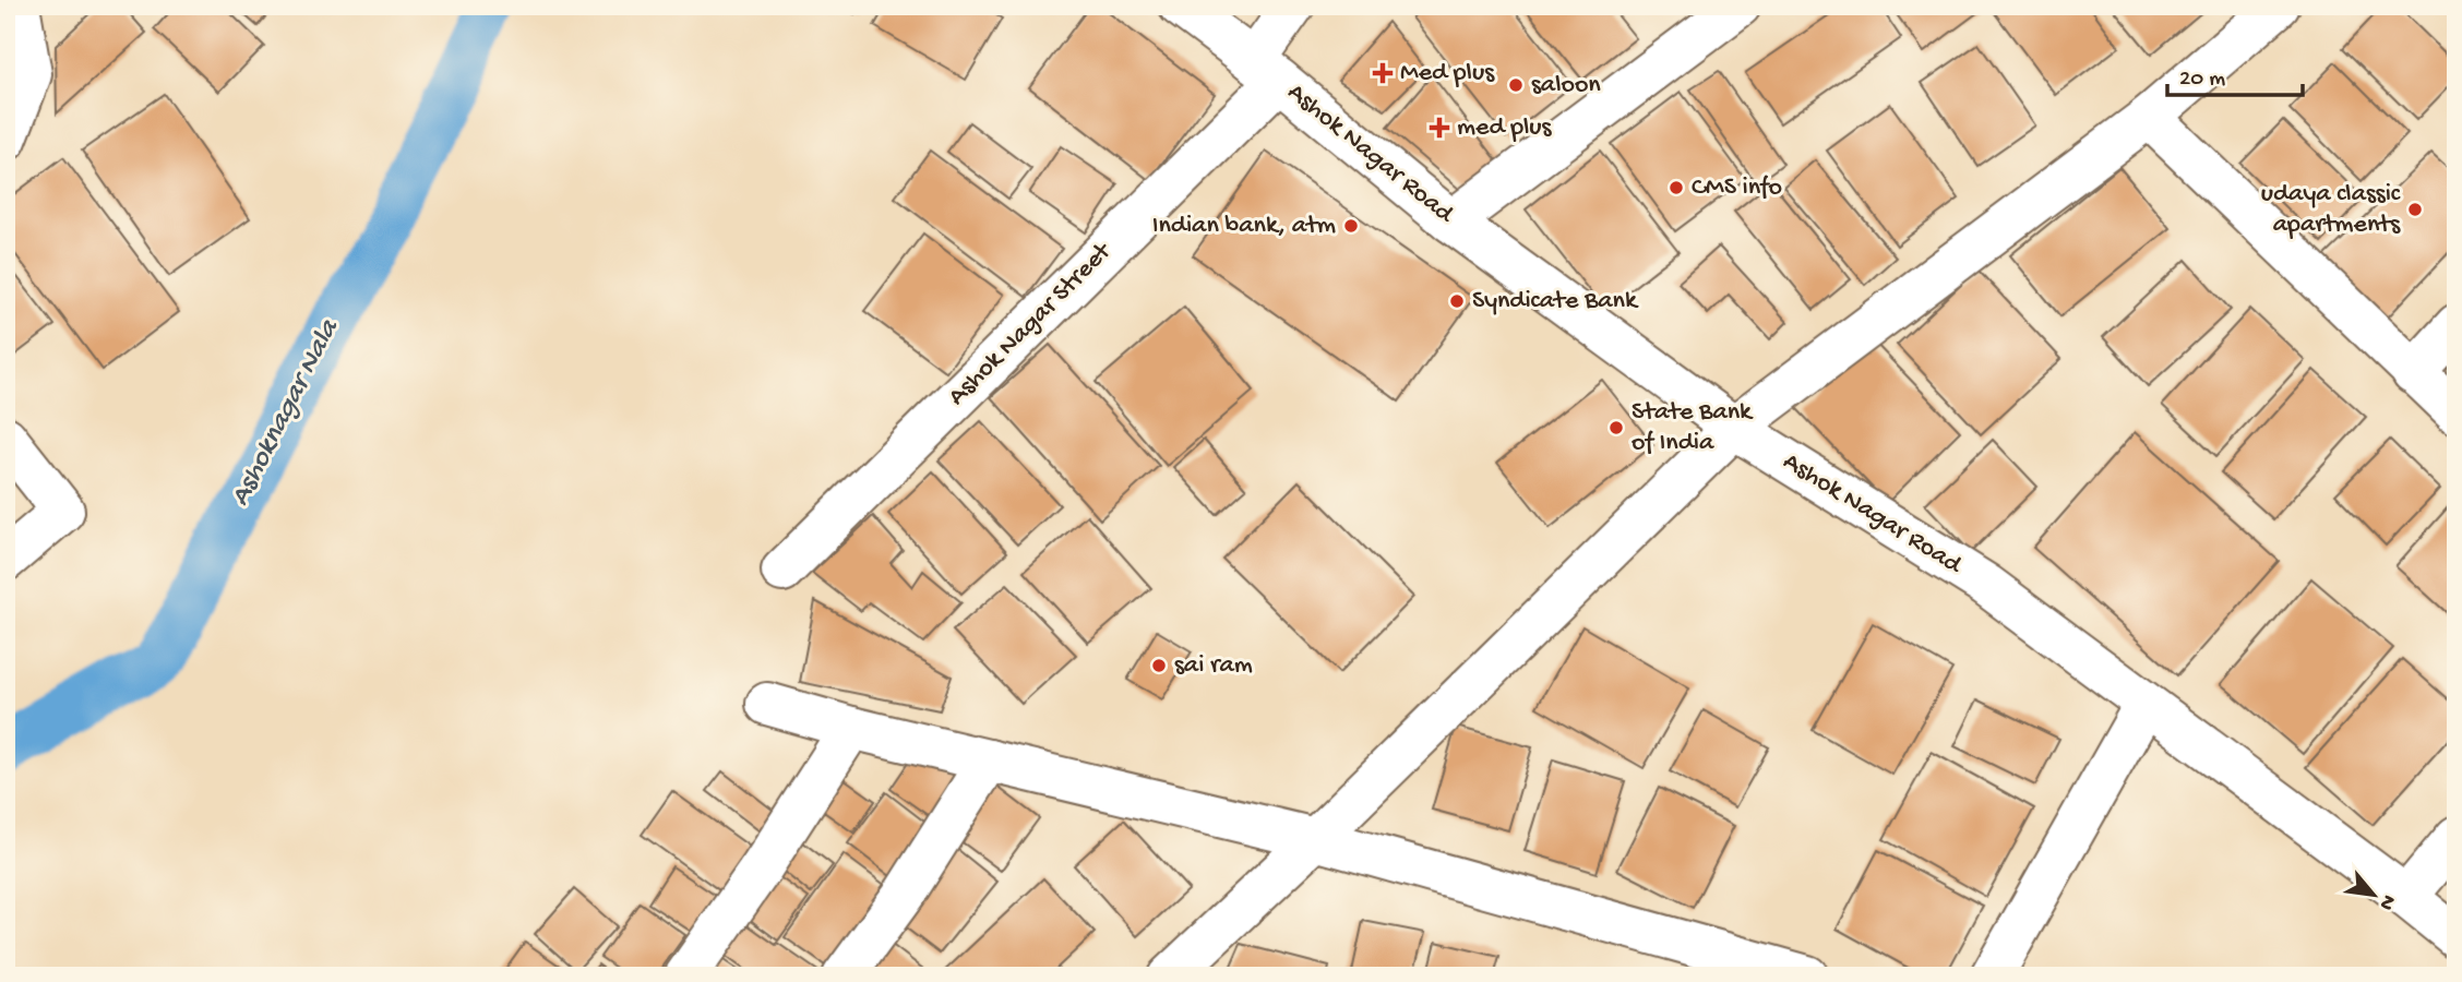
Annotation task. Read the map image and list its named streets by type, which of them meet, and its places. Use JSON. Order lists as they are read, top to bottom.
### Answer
{
  "streets": {
    "street": ["Ashok Nagar Road", "Ashok Nagar Street"]
  },
  "crossings": [
    ["Ashok Nagar Road", "Ashok Nagar Street"]
  ],
  "water": ["Ashoknagar Nala"],
  "places": {
    "health": ["Med plus", "med plus"],
    "other": [
      "saloon",
      "CMS info",
      "udaya classic apartments",
      "Indian bank, atm",
      "Syndicate Bank",
      "State Bank of India",
      "sai ram"
    ]
  },
  "scale_bar": "20 m",
  "north": "bottom right"
}
